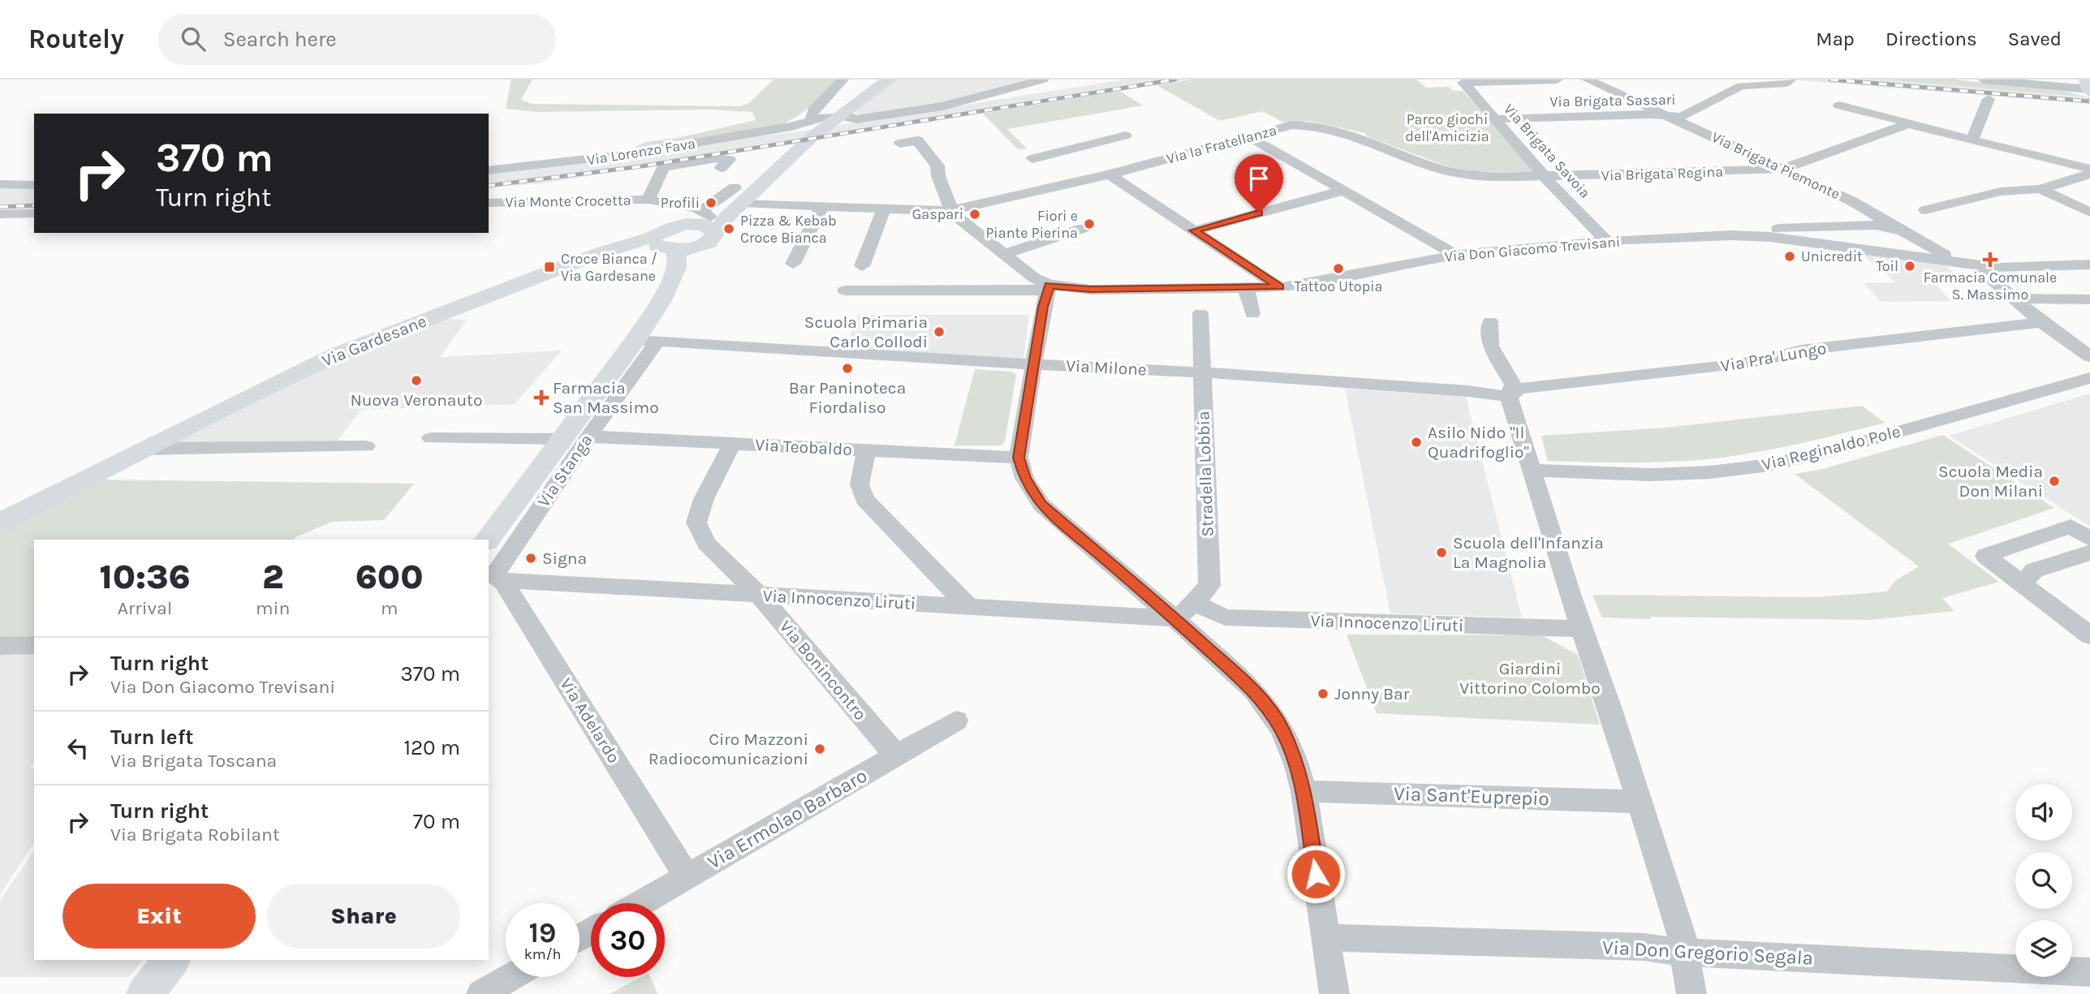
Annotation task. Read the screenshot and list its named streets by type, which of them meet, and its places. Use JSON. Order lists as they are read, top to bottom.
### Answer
{
  "streets": {
    "main road": ["Via Gardesane", "Via Stanga"],
    "street": [
      "Via Brigata Sassari",
      "Via la Fratellanza",
      "Via Brigata Savoia",
      "Via Lorenzo Fava",
      "Via Brigata Piemonte",
      "Via Brigata Regina",
      "Via Monte Crocetta",
      "Via Don Giacomo Trevisani",
      "Via Pra' Lungo",
      "Via Milone",
      "Via Teobaldo",
      "Via Reginaldo Pole",
      "Stradella Lobbia",
      "Via Innocenzo Liruti",
      "Via Bonincontro",
      "Via Adelardo",
      "Via Sant'Euprepio",
      "Via Ermolao Barbaro",
      "Via Don Gregorio Segala"
    ]
  },
  "crossings": [
    ["Via Brigata Sassari", "Via Brigata Savoia"],
    ["Via Brigata Sassari", "Via Brigata Piemonte"],
    ["Via la Fratellanza", "Via Brigata Savoia"],
    ["Via la Fratellanza", "Via Brigata Regina"],
    ["Via la Fratellanza", "Via Don Giacomo Trevisani"],
    ["Via Brigata Savoia", "Via Brigata Regina"],
    ["Via Brigata Savoia", "Via Don Giacomo Trevisani"],
    ["Via Brigata Piemonte", "Via Brigata Regina"],
    ["Via Brigata Piemonte", "Via Don Giacomo Trevisani"],
    ["Via Pra' Lungo", "Via Milone"],
    ["Via Milone", "Via Stanga"],
    ["Via Milone", "Stradella Lobbia"],
    ["Via Teobaldo", "Via Stanga"],
    ["Via Teobaldo", "Via Bonincontro"],
    ["Via Stanga", "Via Innocenzo Liruti"],
    ["Via Stanga", "Via Adelardo"],
    ["Stradella Lobbia", "Via Innocenzo Liruti"],
    ["Via Innocenzo Liruti", "Via Bonincontro"],
    ["Via Innocenzo Liruti", "Via Adelardo"],
    ["Via Bonincontro", "Via Ermolao Barbaro"],
    ["Via Adelardo", "Via Ermolao Barbaro"]
  ],
  "parks": ["Parco giochi dell'Amicizia", "Giardini Vittorino Colombo"],
  "places": {
    "other": [
      "Profili",
      "Gaspari",
      "Fiori e Piante Pierina",
      "Pizza & Kebab Croce Bianca",
      "Unicredit",
      "Toil",
      "Tattoo Utopia",
      "Scuola Primaria Carlo Collodi",
      "Bar Paninoteca Fiordaliso",
      "Nuova Veronauto",
      "Asilo Nido \"Il Quadrifoglio\"",
      "Scuola Media Don Milani",
      "Scuola dell'Infanzia La Magnolia",
      "Signa",
      "Jonny Bar",
      "Ciro Mazzoni Radiocomunicazioni"
    ],
    "health": ["Farmacia Comunale S. Massimo", "Farmacia San Massimo"],
    "transit": ["Croce Bianca / Via Gardesane"]
  },
  "page": {
    "header": "Routely",
    "search": "Search here",
    "nav": ["Map", "Directions", "Saved"],
    "turn": ["370 m", "Turn right"],
    "eta": [
      "10:36",
      "Arrival",
      "2",
      "min",
      "600",
      "m"
    ],
    "list": [
      {
        "name": "Turn right",
        "note": "Via Don Giacomo Trevisani",
        "value": "370 m"
      },
      {
        "name": "Turn left",
        "note": "Via Brigata Toscana",
        "value": "120 m"
      },
      {
        "name": "Turn right",
        "note": "Via Brigata Robilant",
        "value": "70 m"
      }
    ],
    "buttons": ["Exit", "Share"],
    "speed": "19 km/h",
    "limit": "30"
  }
}
